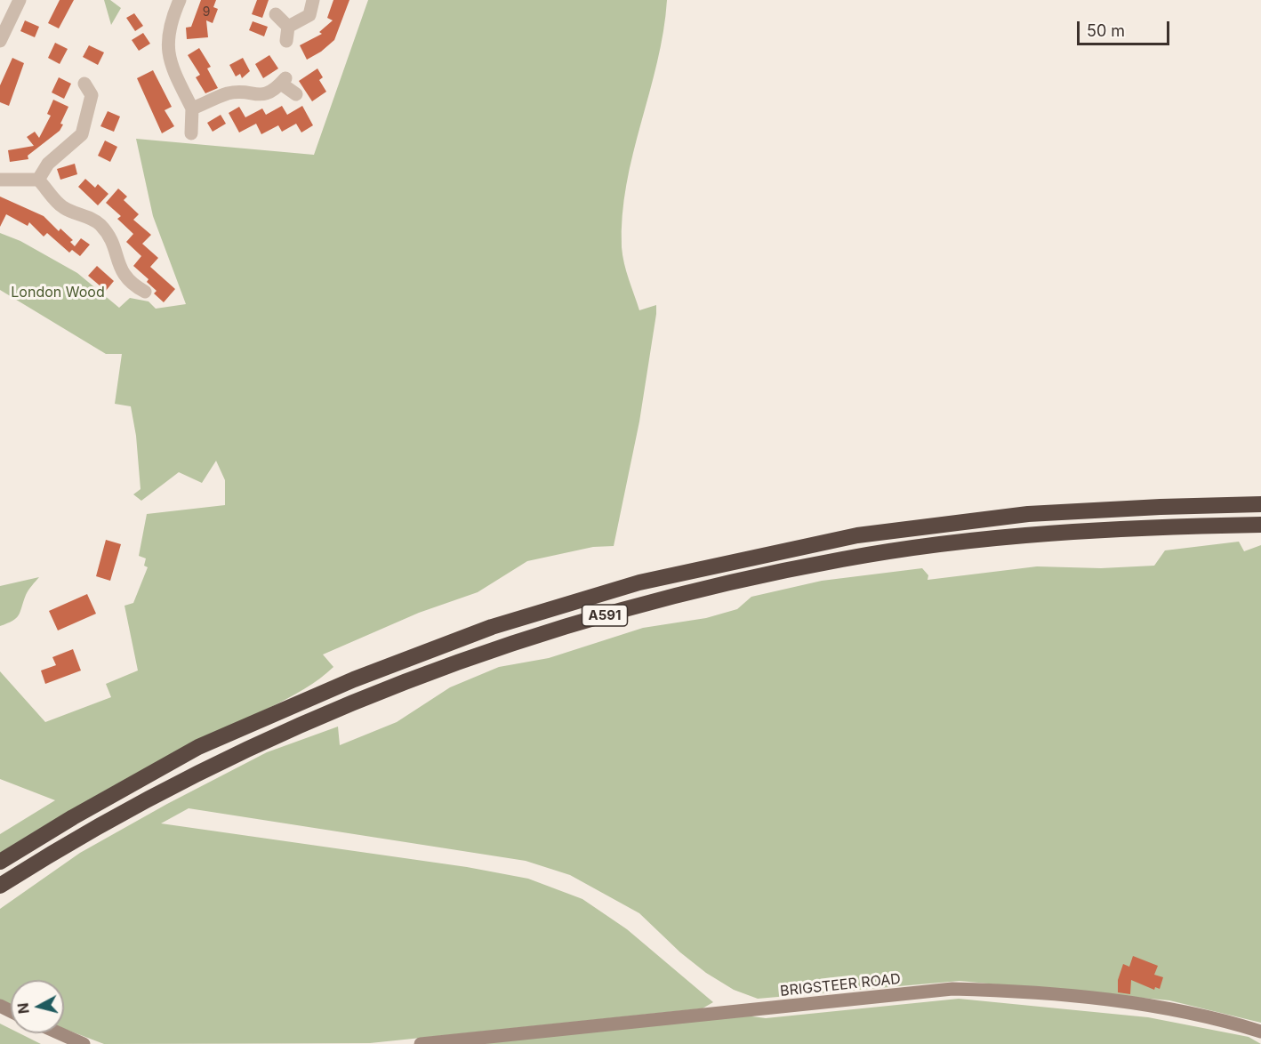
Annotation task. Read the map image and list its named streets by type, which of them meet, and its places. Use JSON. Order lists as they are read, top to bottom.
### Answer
{
  "streets": {
    "highway": ["A591"],
    "street": ["BRIGSTEER ROAD"]
  },
  "parks": ["London Wood"],
  "house_numbers": ["9"],
  "scale_bar": "50 m",
  "north": "left"
}
